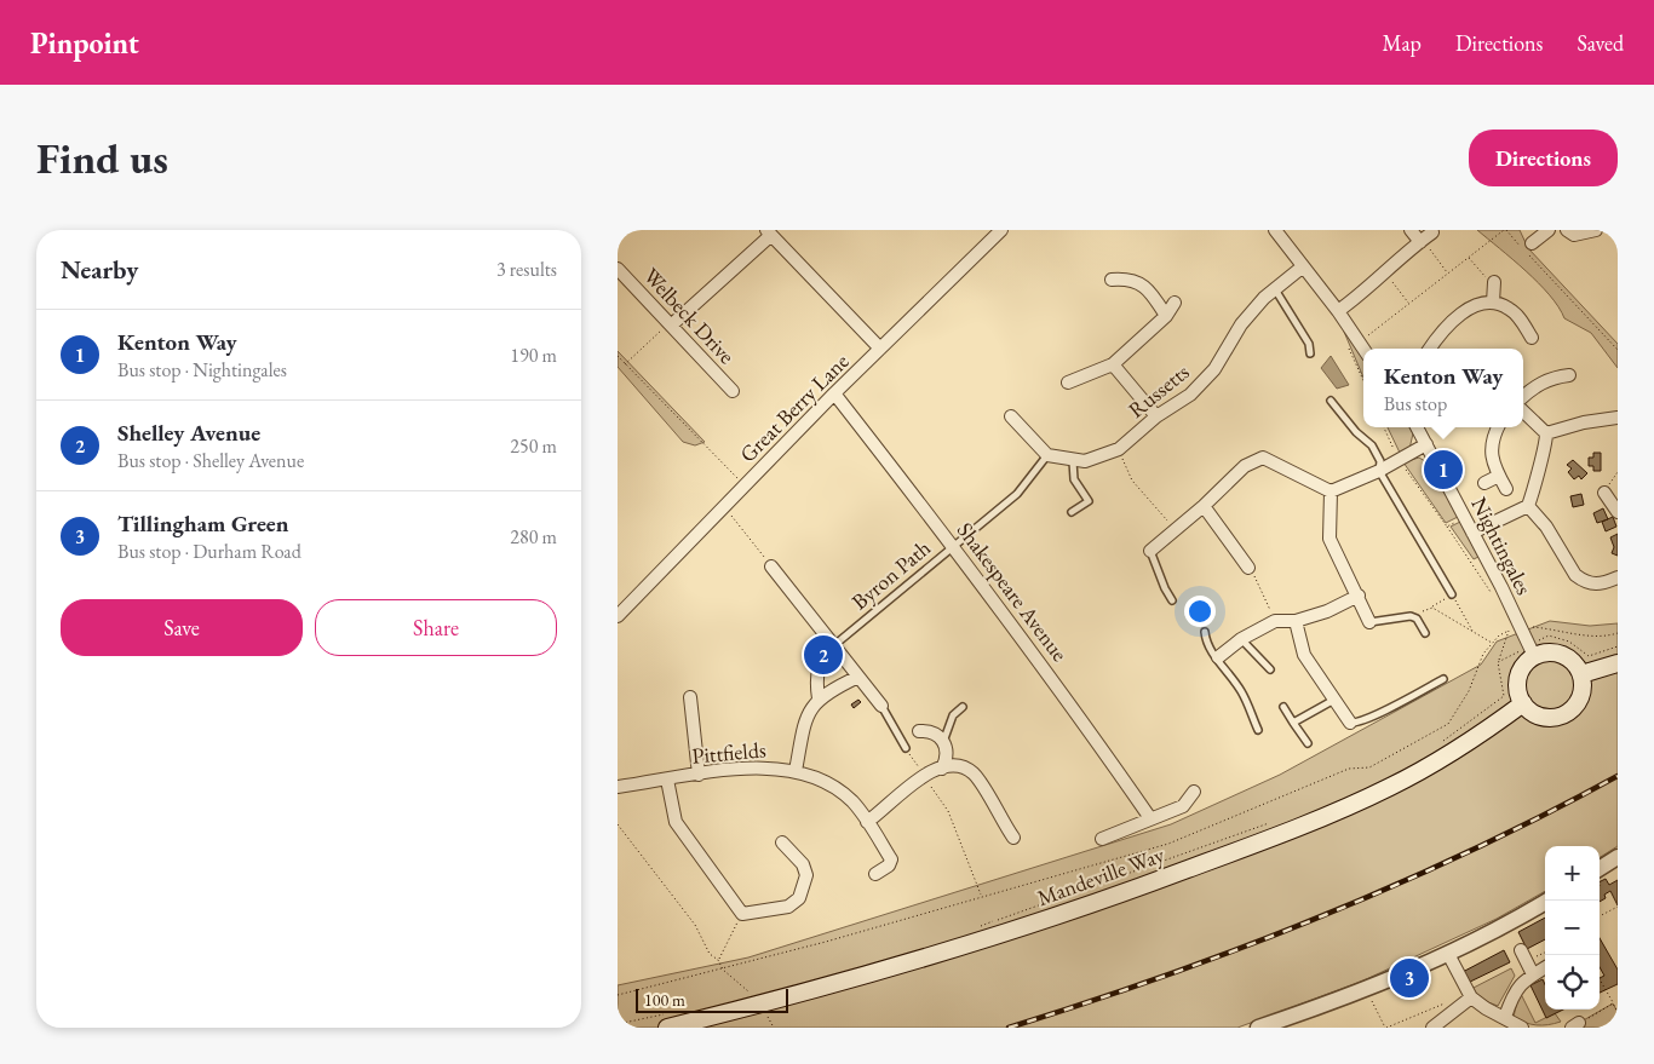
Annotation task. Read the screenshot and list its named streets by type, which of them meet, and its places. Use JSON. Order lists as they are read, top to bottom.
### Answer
{
  "streets": {
    "main road": ["Mandeville Way"],
    "street": [
      "Welbeck Drive",
      "Russetts",
      "Great Berry Lane",
      "Nightingales",
      "Shakespeare Avenue",
      "Pittfields"
    ],
    "lane": ["Byron Path"]
  },
  "crossings": [
    ["Russetts", "Byron Path"],
    ["Great Berry Lane", "Shakespeare Avenue"],
    ["Nightingales", "Mandeville Way"],
    ["Byron Path", "Shakespeare Avenue"]
  ],
  "scale_bar": "100 m",
  "page": {
    "header": "Pinpoint",
    "nav": ["Map", "Directions", "Saved"],
    "buttons": [
      "Directions",
      ["Save", "Share"]
    ],
    "title": "Find us",
    "heading": ["Nearby", "3 results"],
    "list": [
      {
        "mark": "1",
        "name": "Kenton Way",
        "note": "Bus stop · Nightingales",
        "value": "190 m"
      },
      {
        "mark": "2",
        "name": "Shelley Avenue",
        "note": "Bus stop · Shelley Avenue",
        "value": "250 m"
      },
      {
        "mark": "3",
        "name": "Tillingham Green",
        "note": "Bus stop · Durham Road",
        "value": "280 m"
      }
    ],
    "popup": ["Kenton Way", "Bus stop"],
    "pins": ["1", "2", "3"],
    "map_buttons": ["+", "−"],
    "scale": "100 m"
  }
}
